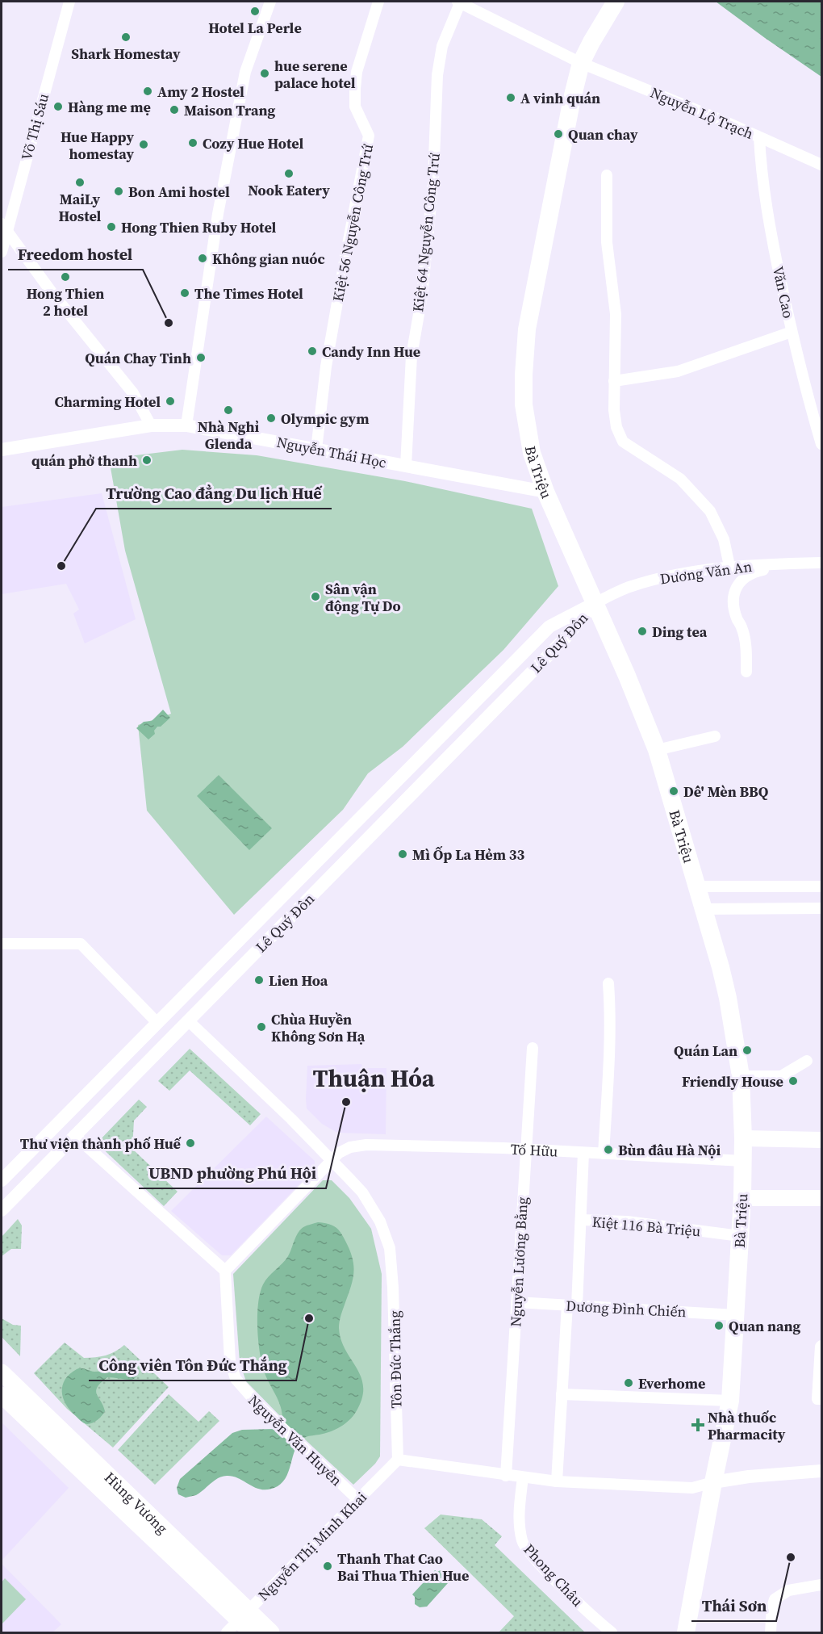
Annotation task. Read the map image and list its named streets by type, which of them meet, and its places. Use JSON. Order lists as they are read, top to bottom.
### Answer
{
  "streets": {
    "highway": ["Bà Triệu"],
    "main road": ["Hùng Vương"],
    "street": [
      "Nguyễn Lộ Trạch",
      "Võ Thị Sáu",
      "Kiệt 56 Nguyễn Công Trứ",
      "Kiệt 64 Nguyễn Công Trứ",
      "Văn Cao",
      "Nguyễn Thái Học",
      "Dương Văn An",
      "Lê Quý Đôn",
      "Tố Hữu",
      "Kiệt 116 Bà Triệu",
      "Nguyễn Lương Bằng",
      "Dương Đình Chiến",
      "Tôn Đức Thắng",
      "Nguyễn Văn Huyên",
      "Nguyễn Thị Minh Khai",
      "Phong Châu"
    ]
  },
  "crossings": [
    ["Nguyễn Lộ Trạch", "Kiệt 64 Nguyễn Công Trứ"],
    ["Nguyễn Lộ Trạch", "Văn Cao"],
    ["Nguyễn Lộ Trạch", "Bà Triệu"],
    ["Kiệt 56 Nguyễn Công Trứ", "Nguyễn Thái Học"],
    ["Kiệt 64 Nguyễn Công Trứ", "Nguyễn Thái Học"],
    ["Nguyễn Thái Học", "Bà Triệu"],
    ["Bà Triệu", "Dương Văn An"],
    ["Bà Triệu", "Lê Quý Đôn"],
    ["Bà Triệu", "Tố Hữu"],
    ["Bà Triệu", "Kiệt 116 Bà Triệu"],
    ["Bà Triệu", "Dương Đình Chiến"],
    ["Dương Văn An", "Lê Quý Đôn"],
    ["Lê Quý Đôn", "Tôn Đức Thắng"],
    ["Tố Hữu", "Nguyễn Lương Bằng"],
    ["Tố Hữu", "Tôn Đức Thắng"],
    ["Kiệt 116 Bà Triệu", "Dương Đình Chiến"],
    ["Nguyễn Lương Bằng", "Dương Đình Chiến"],
    ["Tôn Đức Thắng", "Nguyễn Thị Minh Khai"],
    ["Nguyễn Văn Huyên", "Nguyễn Thị Minh Khai"],
    ["Hùng Vương", "Nguyễn Thị Minh Khai"]
  ],
  "districts": ["Thuận Hóa"],
  "places": {
    "other": [
      "Hotel La Perle",
      "Shark Homestay",
      "hue serene palace hotel",
      "Amy 2 Hostel",
      "A vinh quán",
      "Hàng me mẹ",
      "Maison Trang",
      "Quan chay",
      "Cozy Hue Hotel",
      "Hue Happy homestay",
      "Nook Eatery",
      "MaiLy Hostel",
      "Bon Ami hostel",
      "Hong Thien Ruby Hotel",
      "Không gian nuóc",
      "Hong Thien 2 hotel",
      "The Times Hotel",
      "Freedom hostel",
      "Candy Inn Hue",
      "Quán Chay Tinh",
      "Charming Hotel",
      "Nhà Nghỉ Glenda",
      "Olympic gym",
      "quán phở thanh",
      "Trường Cao đẳng Du lịch Huế",
      "Sân vận động Tự Do",
      "Ding tea",
      "Dê' Mèn BBQ",
      "Mì Ốp La Hẻm 33",
      "Lien Hoa",
      "Chùa Huyền Không Sơn Hạ",
      "Quán Lan",
      "Friendly House",
      "UBND phường Phú Hội",
      "Thư viện thành phố Huế",
      "Bùn đâu Hà Nội",
      "Công viên Tôn Đức Thắng",
      "Quan nang",
      "Everhome",
      "Thái Sơn",
      "Thanh That Cao Bai Thua Thien Hue"
    ],
    "health": ["Nhà thuốc Pharmacity"]
  }
}
